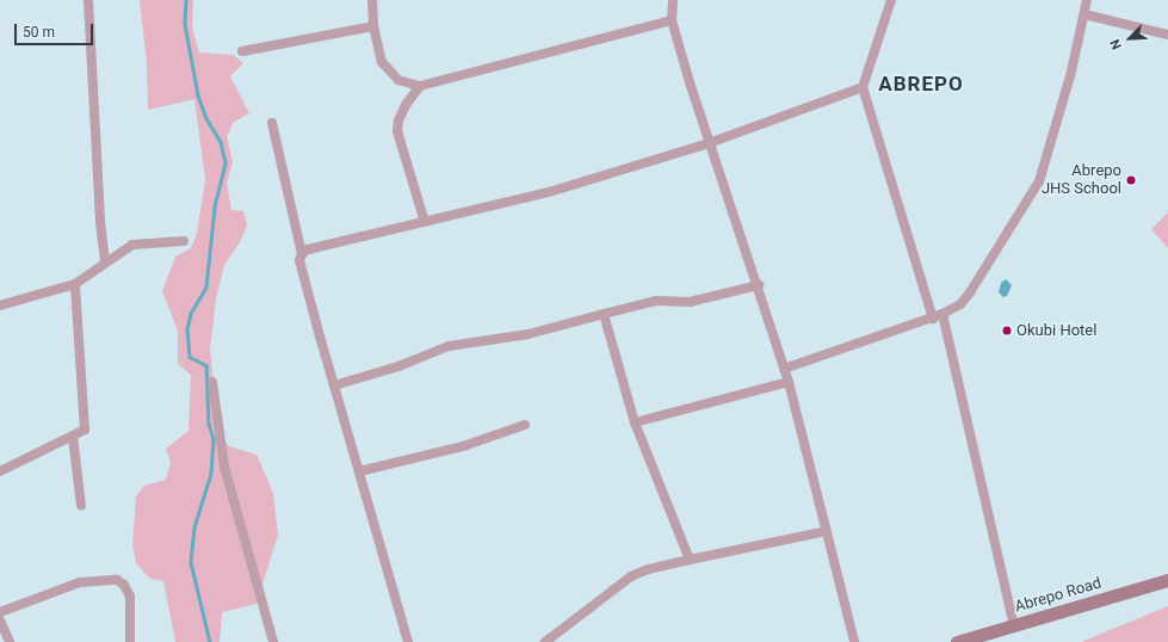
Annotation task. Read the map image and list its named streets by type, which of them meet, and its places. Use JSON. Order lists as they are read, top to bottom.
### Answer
{
  "streets": {
    "main road": ["Abrepo Road"]
  },
  "districts": ["ABREPO"],
  "places": ["Abrepo JHS School", "Okubi Hotel"],
  "scale_bar": "50 m",
  "north": "bottom left"
}
